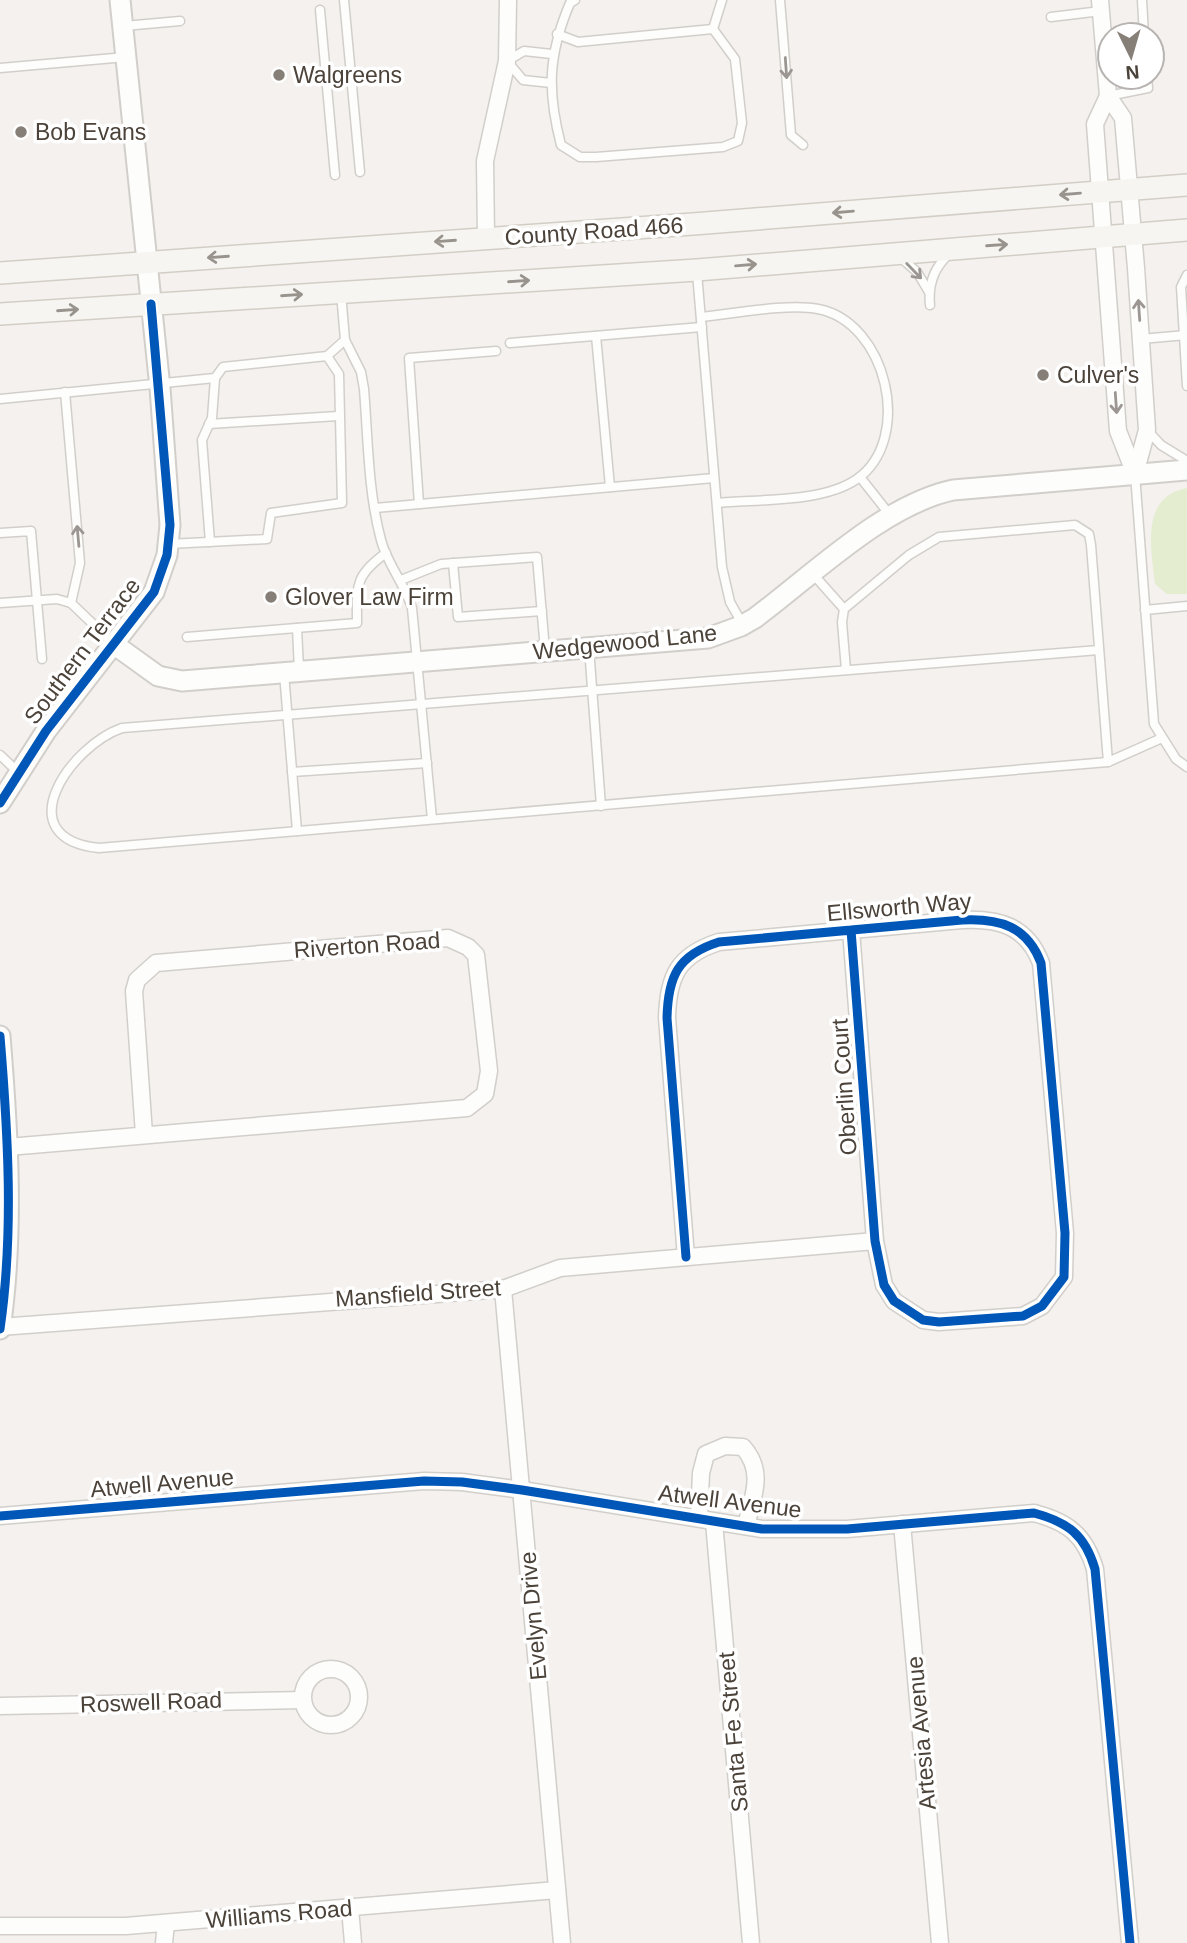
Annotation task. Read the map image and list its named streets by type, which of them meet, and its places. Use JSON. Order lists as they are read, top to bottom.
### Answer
{
  "streets": {
    "main road": ["County Road 466"],
    "street": [
      "Wedgewood Lane",
      "Southern Terrace",
      "Ellsworth Way",
      "Riverton Road",
      "Oberlin Court",
      "Mansfield Street",
      "Atwell Avenue",
      "Evelyn Drive",
      "Roswell Road",
      "Santa Fe Street",
      "Artesia Avenue",
      "Williams Road"
    ]
  },
  "crossings": [
    ["County Road 466", "Southern Terrace"],
    ["Wedgewood Lane", "Southern Terrace"],
    ["Ellsworth Way", "Oberlin Court"],
    ["Ellsworth Way", "Mansfield Street"],
    ["Oberlin Court", "Mansfield Street"],
    ["Mansfield Street", "Evelyn Drive"],
    ["Atwell Avenue", "Evelyn Drive"],
    ["Atwell Avenue", "Santa Fe Street"],
    ["Atwell Avenue", "Artesia Avenue"],
    ["Evelyn Drive", "Williams Road"]
  ],
  "places": [
    "Walgreens",
    "Bob Evans",
    "Culver's",
    "Glover Law Firm"
  ],
  "north": "bottom"
}
